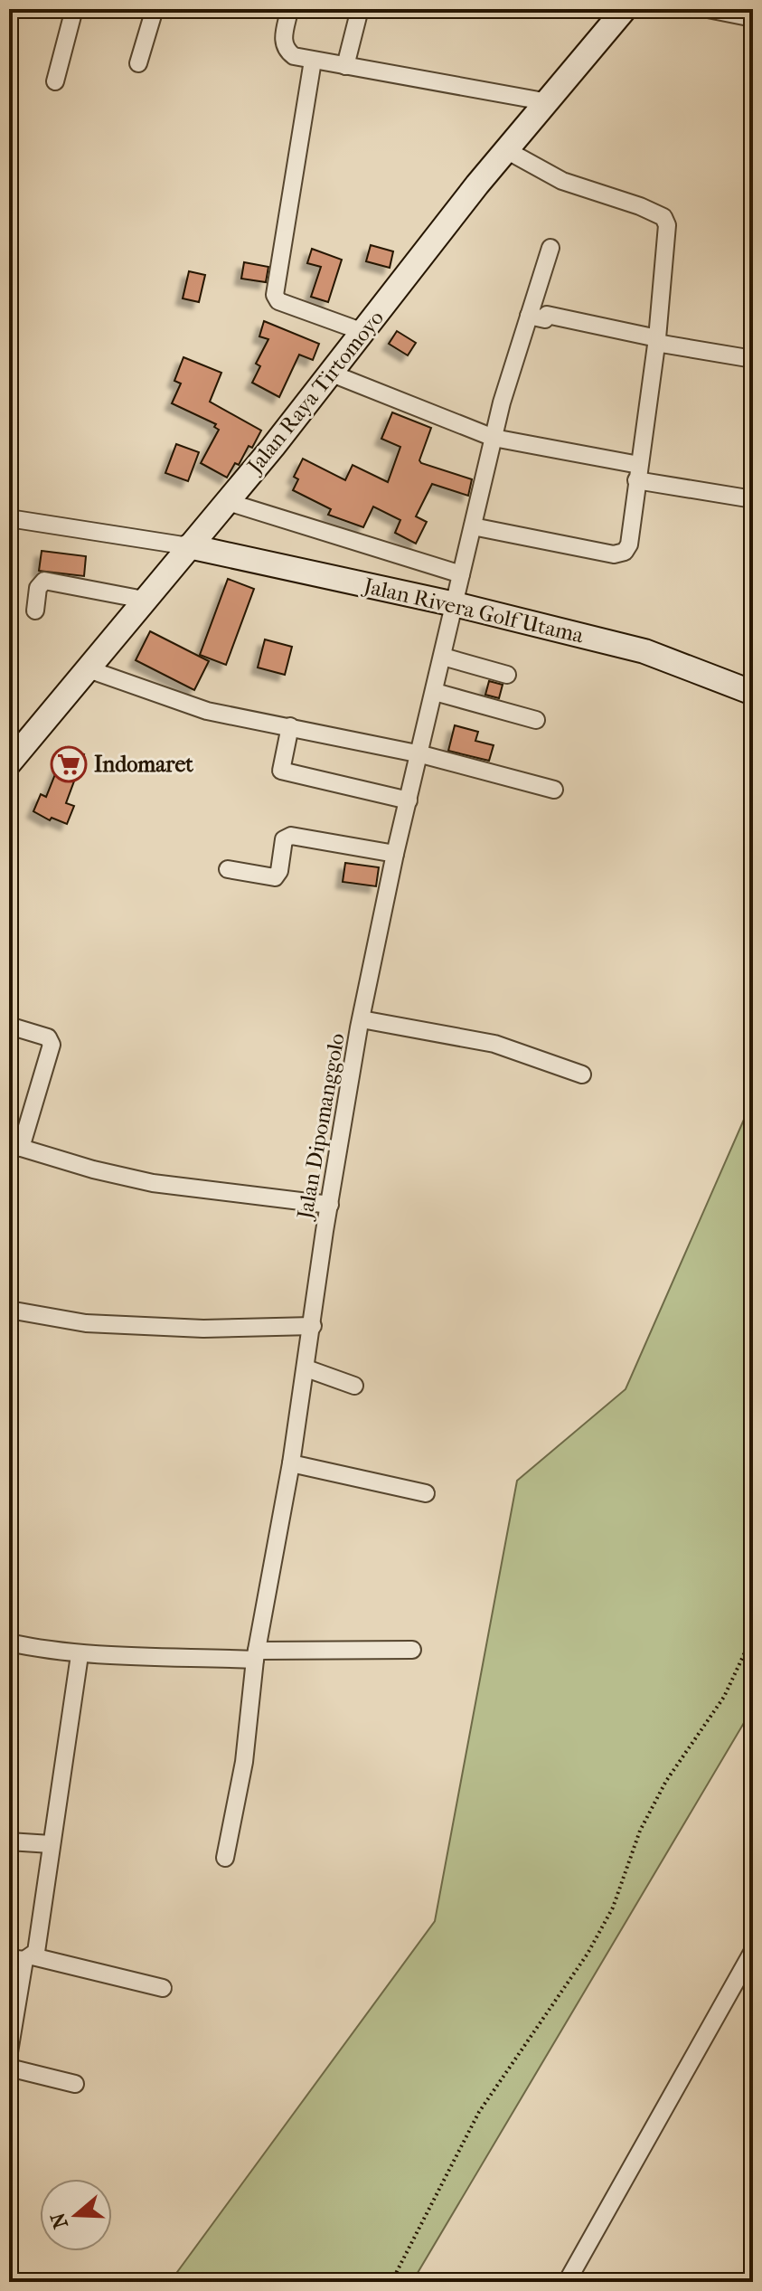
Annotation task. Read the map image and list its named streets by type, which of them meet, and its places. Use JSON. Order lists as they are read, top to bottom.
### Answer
{
  "streets": {
    "street": ["Jalan Raya Tirtomoyo", "Jalan Rivera Golf Utama", "Jalan Dipomanggolo"]
  },
  "crossings": [
    ["Jalan Raya Tirtomoyo", "Jalan Rivera Golf Utama"],
    ["Jalan Rivera Golf Utama", "Jalan Dipomanggolo"]
  ],
  "places": {
    "supermarket": ["Indomaret"]
  },
  "north": "left"
}
